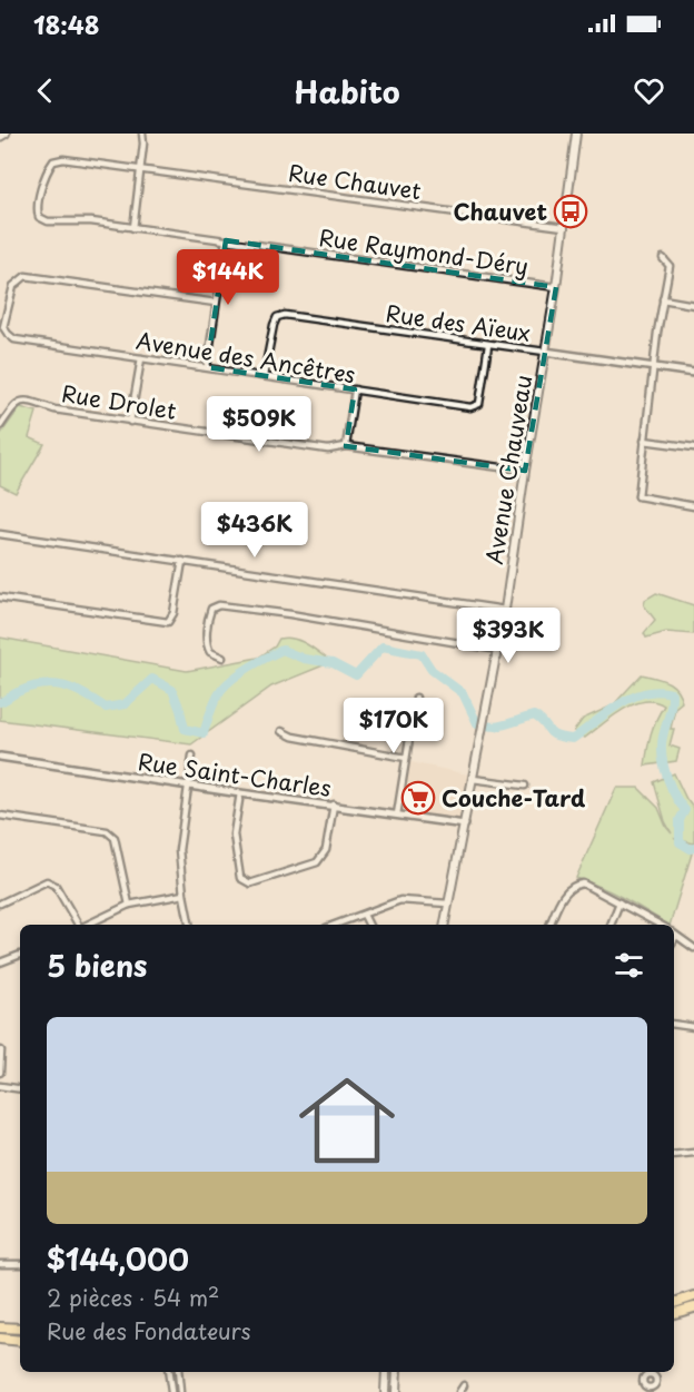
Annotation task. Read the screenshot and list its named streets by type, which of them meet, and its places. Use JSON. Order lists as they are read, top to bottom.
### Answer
{
  "streets": {
    "main road": ["Avenue Chauveau"],
    "street": [
      "Rue Chauvet",
      "Rue Raymond-Déry",
      "Rue des Aïeux",
      "Avenue des Ancêtres",
      "Rue Drolet",
      "Rue Saint-Charles"
    ]
  },
  "crossings": [
    ["Rue Chauvet", "Rue Raymond-Déry"],
    ["Rue Chauvet", "Avenue Chauveau"],
    ["Rue Raymond-Déry", "Avenue Chauveau"],
    ["Rue des Aïeux", "Avenue des Ancêtres"],
    ["Rue des Aïeux", "Avenue Chauveau"],
    ["Rue Drolet", "Avenue Chauveau"],
    ["Avenue Chauveau", "Rue Saint-Charles"]
  ],
  "places": {
    "bus stop": ["Chauvet"],
    "supermarket": ["Couche-Tard"]
  },
  "page": {
    "status": "18:48",
    "header": "Habito",
    "price": [
      "$144K",
      "$509K",
      "$436K",
      "$393K",
      "$170K"
    ],
    "heading": "5 biens",
    "list": [
      {
        "name": "$144,000",
        "note": "2 pièces · 54 m² · Rue des Fondateurs"
      }
    ]
  }
}
